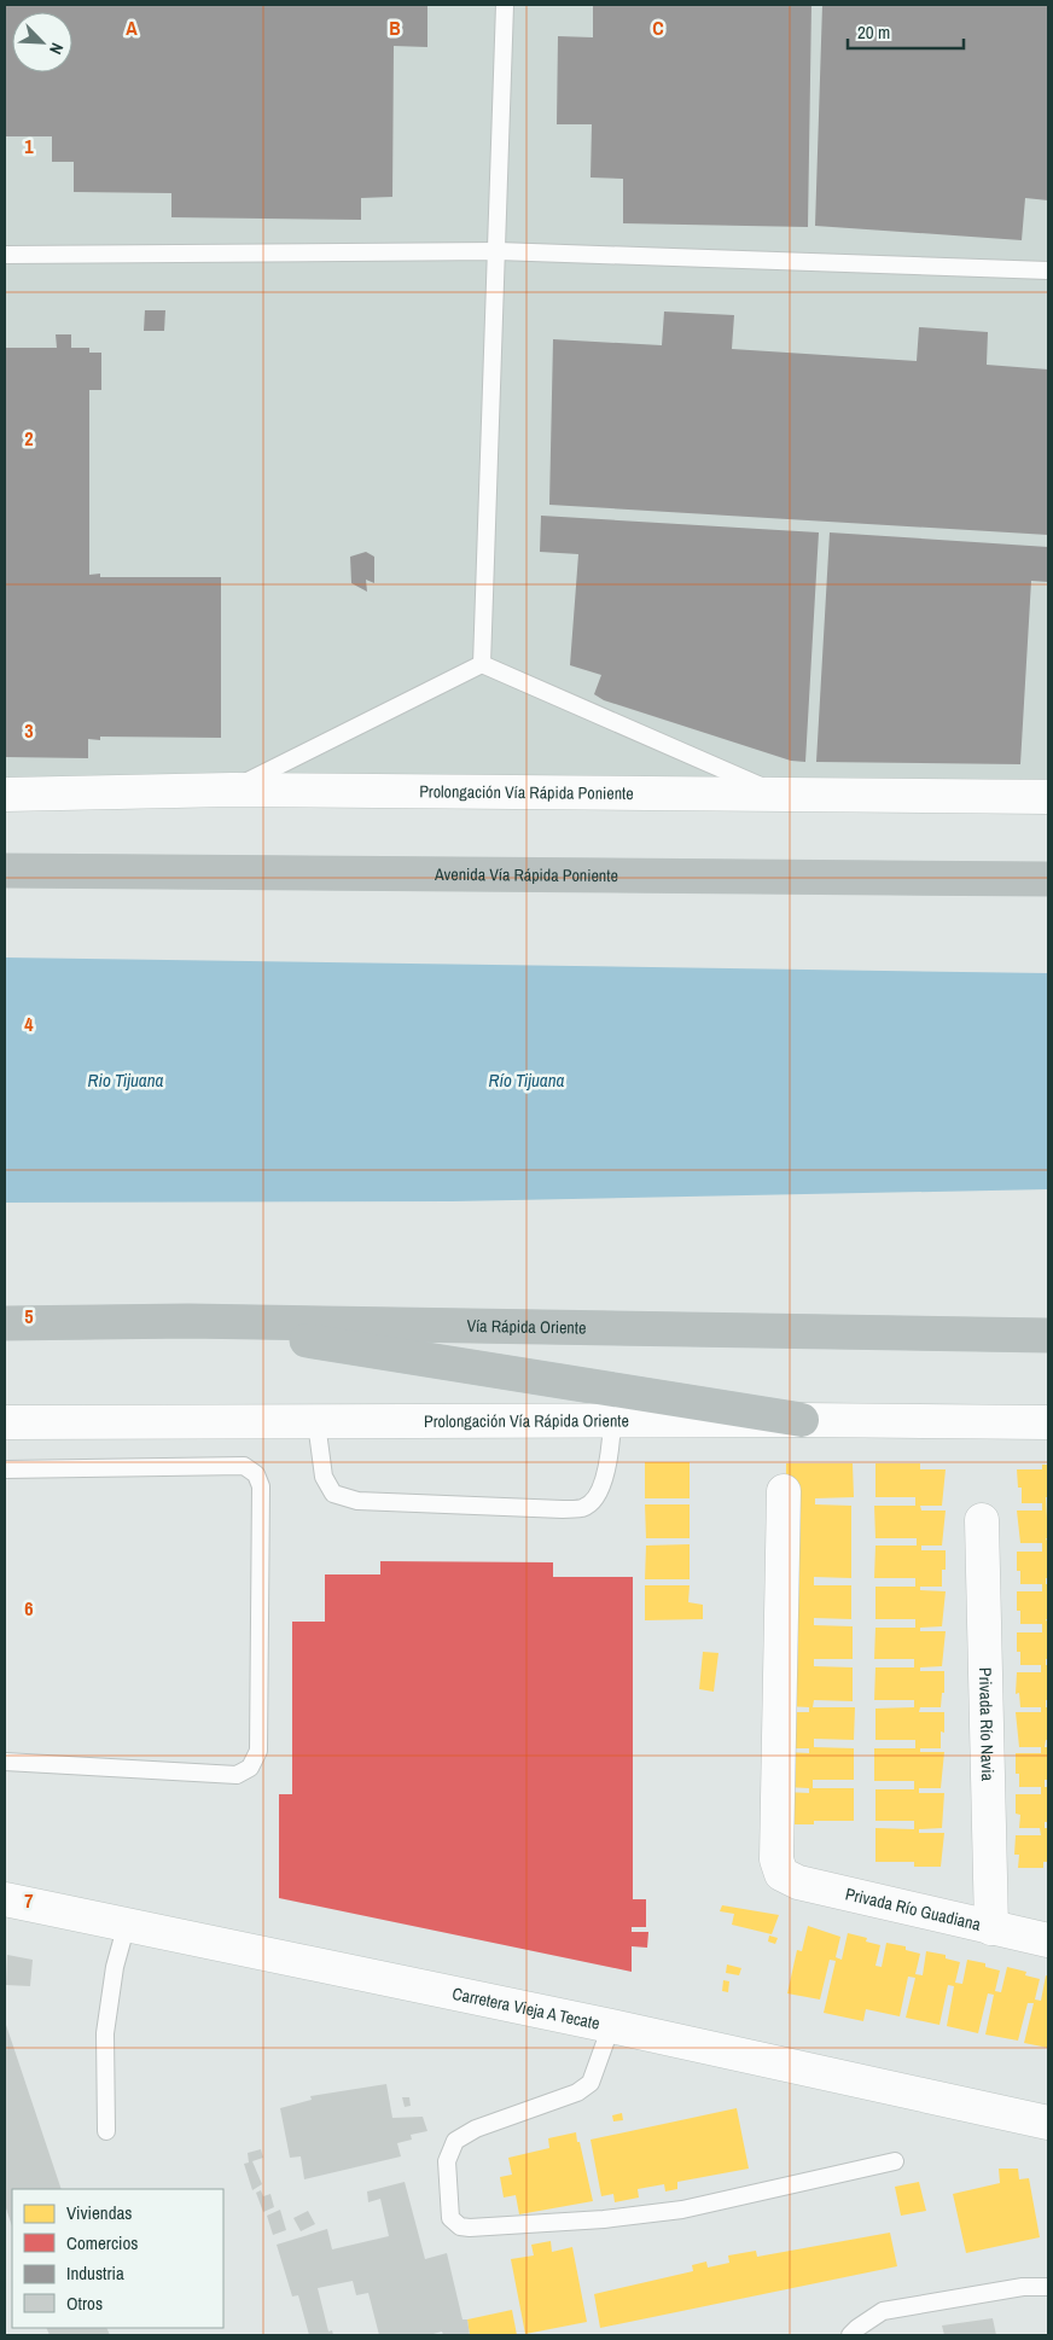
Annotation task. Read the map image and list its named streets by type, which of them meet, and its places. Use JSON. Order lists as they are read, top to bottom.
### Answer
{
  "streets": {
    "highway": ["Avenida Vía Rápida Poniente", "Vía Rápida Oriente"],
    "street": [
      "Prolongación Vía Rápida Poniente",
      "Prolongación Vía Rápida Oriente",
      "Privada Río Navia",
      "Privada Río Guadiana",
      "Carretera Vieja A Tecate"
    ]
  },
  "crossings": [
    ["Privada Río Navia", "Privada Río Guadiana"]
  ],
  "water": ["Rio Tijuana", "Río Tijuana"],
  "legend": [
    "Viviendas",
    "Comercios",
    "Industria",
    "Otros"
  ],
  "scale_bar": "20 m",
  "north": "bottom right",
  "grid": {
    "columns": ["A", "B", "C"],
    "rows": [
      "1",
      "2",
      "3",
      "4",
      "5",
      "6",
      "7"
    ]
  }
}
